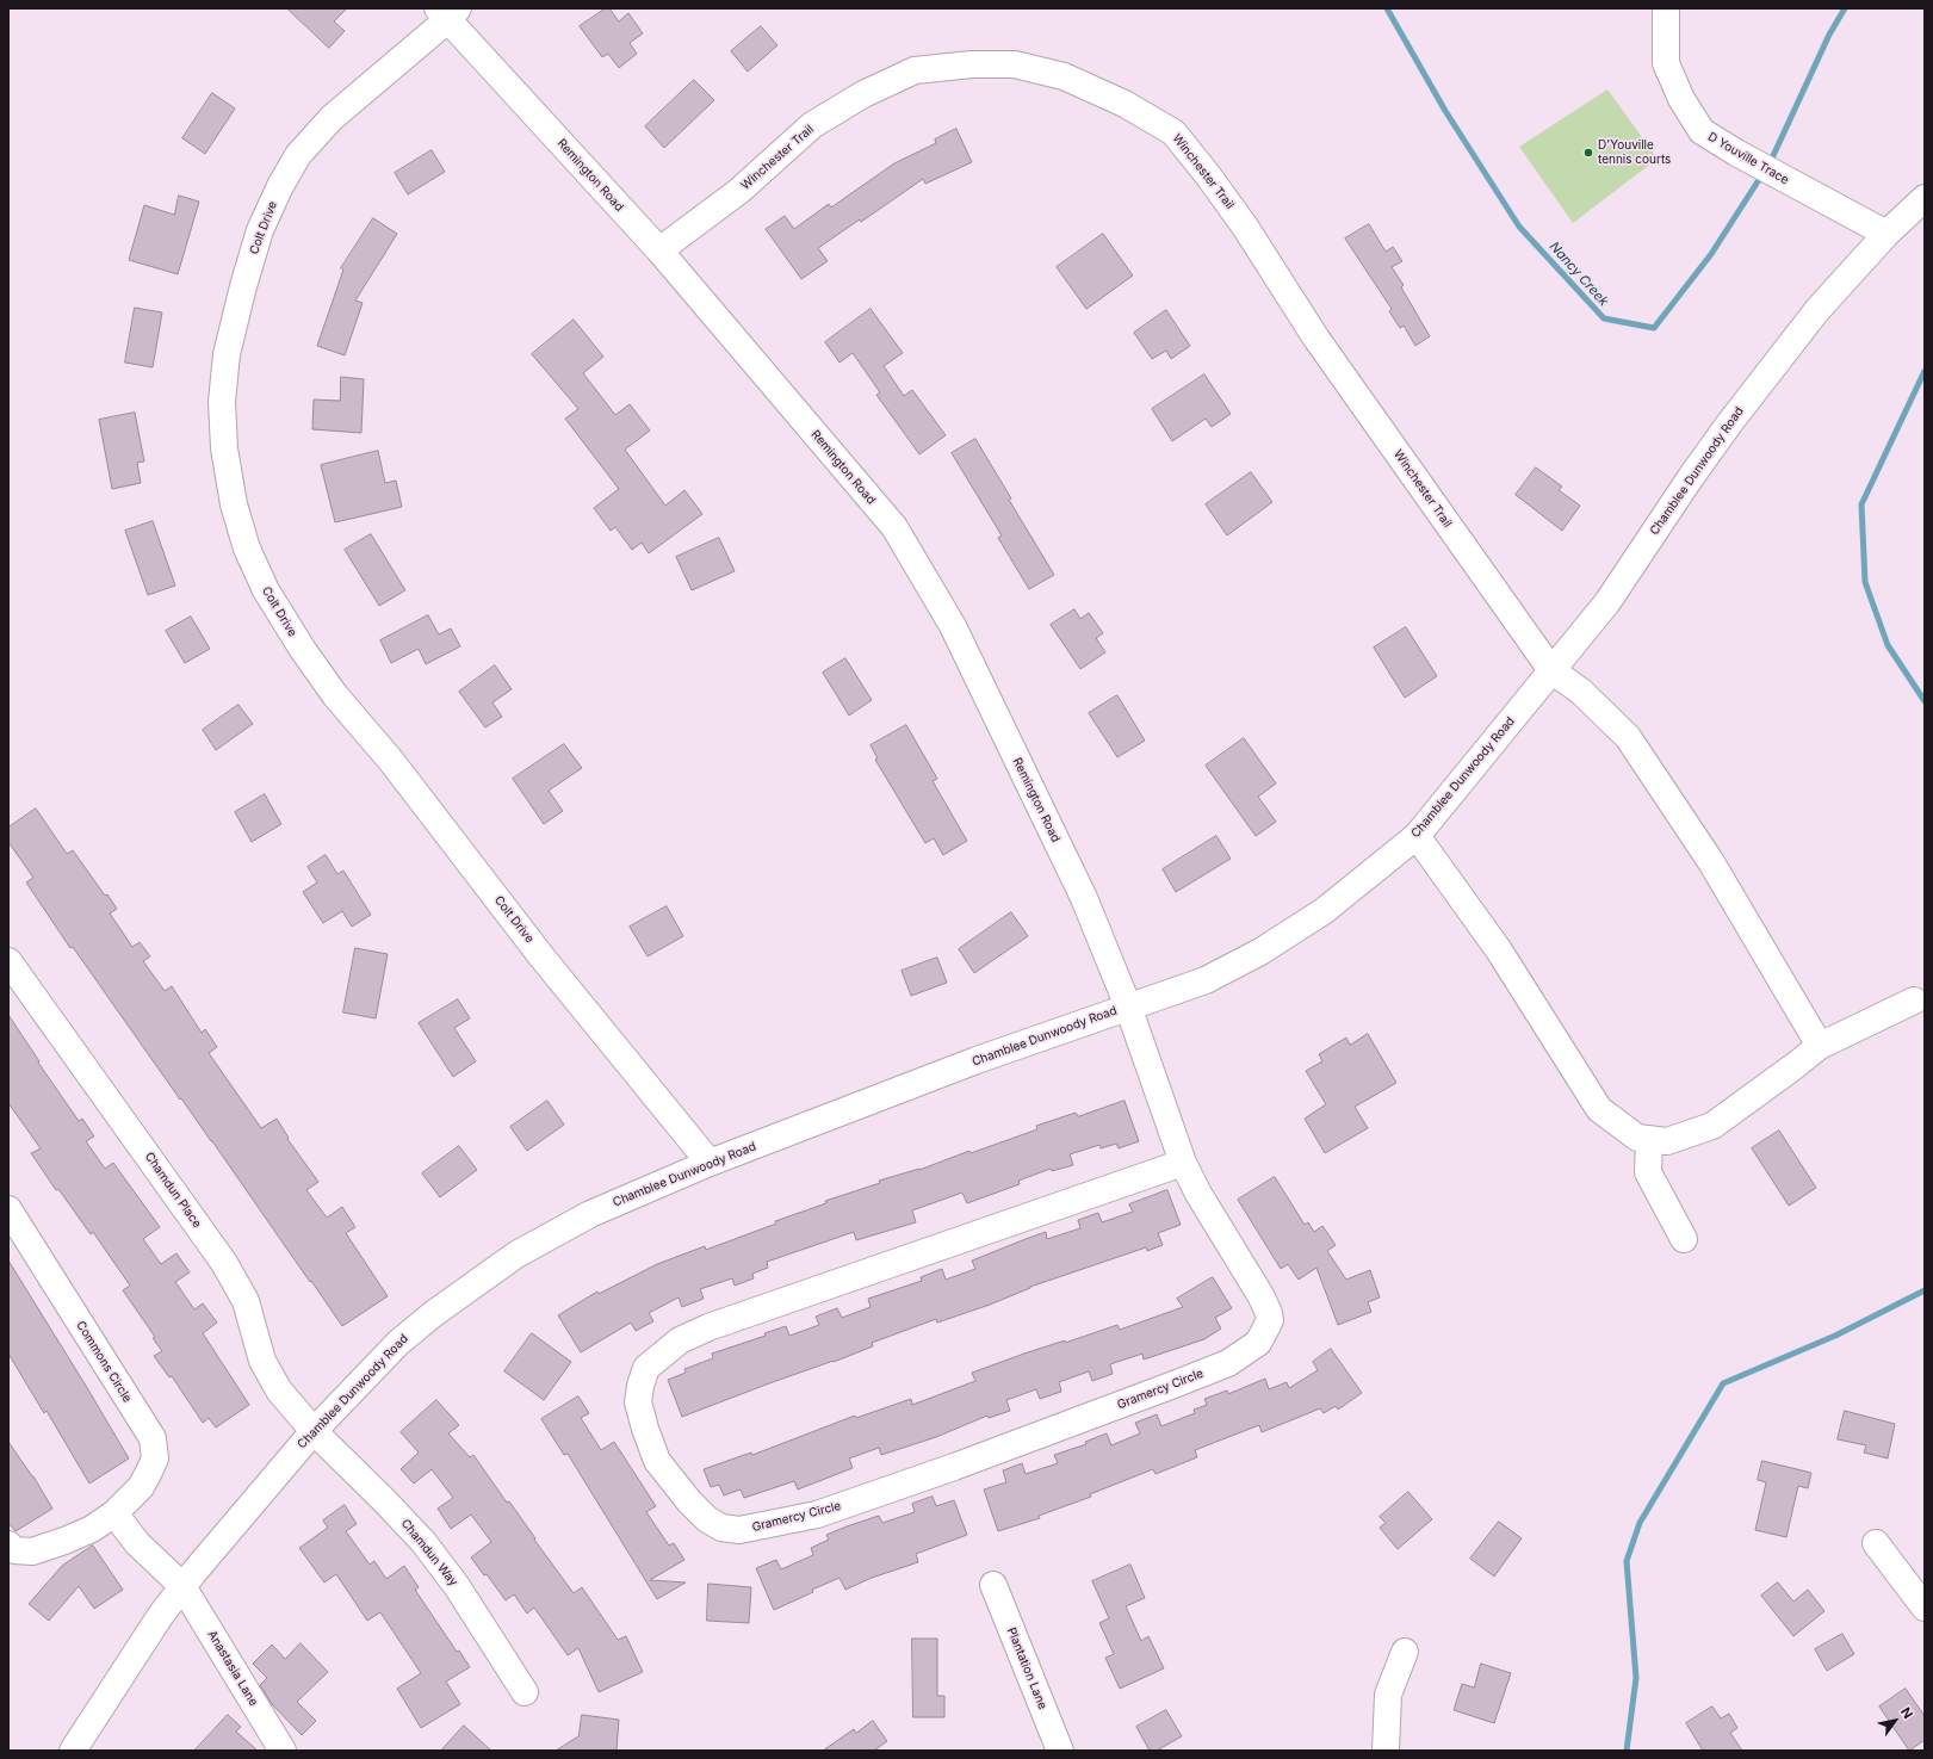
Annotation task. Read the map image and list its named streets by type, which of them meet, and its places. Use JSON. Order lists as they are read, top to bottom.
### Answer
{
  "streets": {
    "street": [
      "Winchester Trail",
      "D Youville Trace",
      "Remington Road",
      "Colt Drive",
      "Chamblee Dunwoody Road",
      "Chamdun Place",
      "Commons Circle",
      "Gramercy Circle",
      "Chamdun Way",
      "Anastasia Lane",
      "Plantation Lane"
    ]
  },
  "crossings": [
    ["Winchester Trail", "Remington Road"],
    ["Winchester Trail", "Chamblee Dunwoody Road"],
    ["D Youville Trace", "Chamblee Dunwoody Road"],
    ["Remington Road", "Colt Drive"],
    ["Remington Road", "Chamblee Dunwoody Road"],
    ["Remington Road", "Gramercy Circle"],
    ["Colt Drive", "Chamblee Dunwoody Road"],
    ["Chamblee Dunwoody Road", "Chamdun Place"],
    ["Chamblee Dunwoody Road", "Gramercy Circle"],
    ["Chamblee Dunwoody Road", "Chamdun Way"],
    ["Chamblee Dunwoody Road", "Anastasia Lane"],
    ["Chamdun Place", "Chamdun Way"]
  ],
  "water": ["Nancy Creek"],
  "places": ["D'Youville tennis courts"],
  "north": "top right"
}
